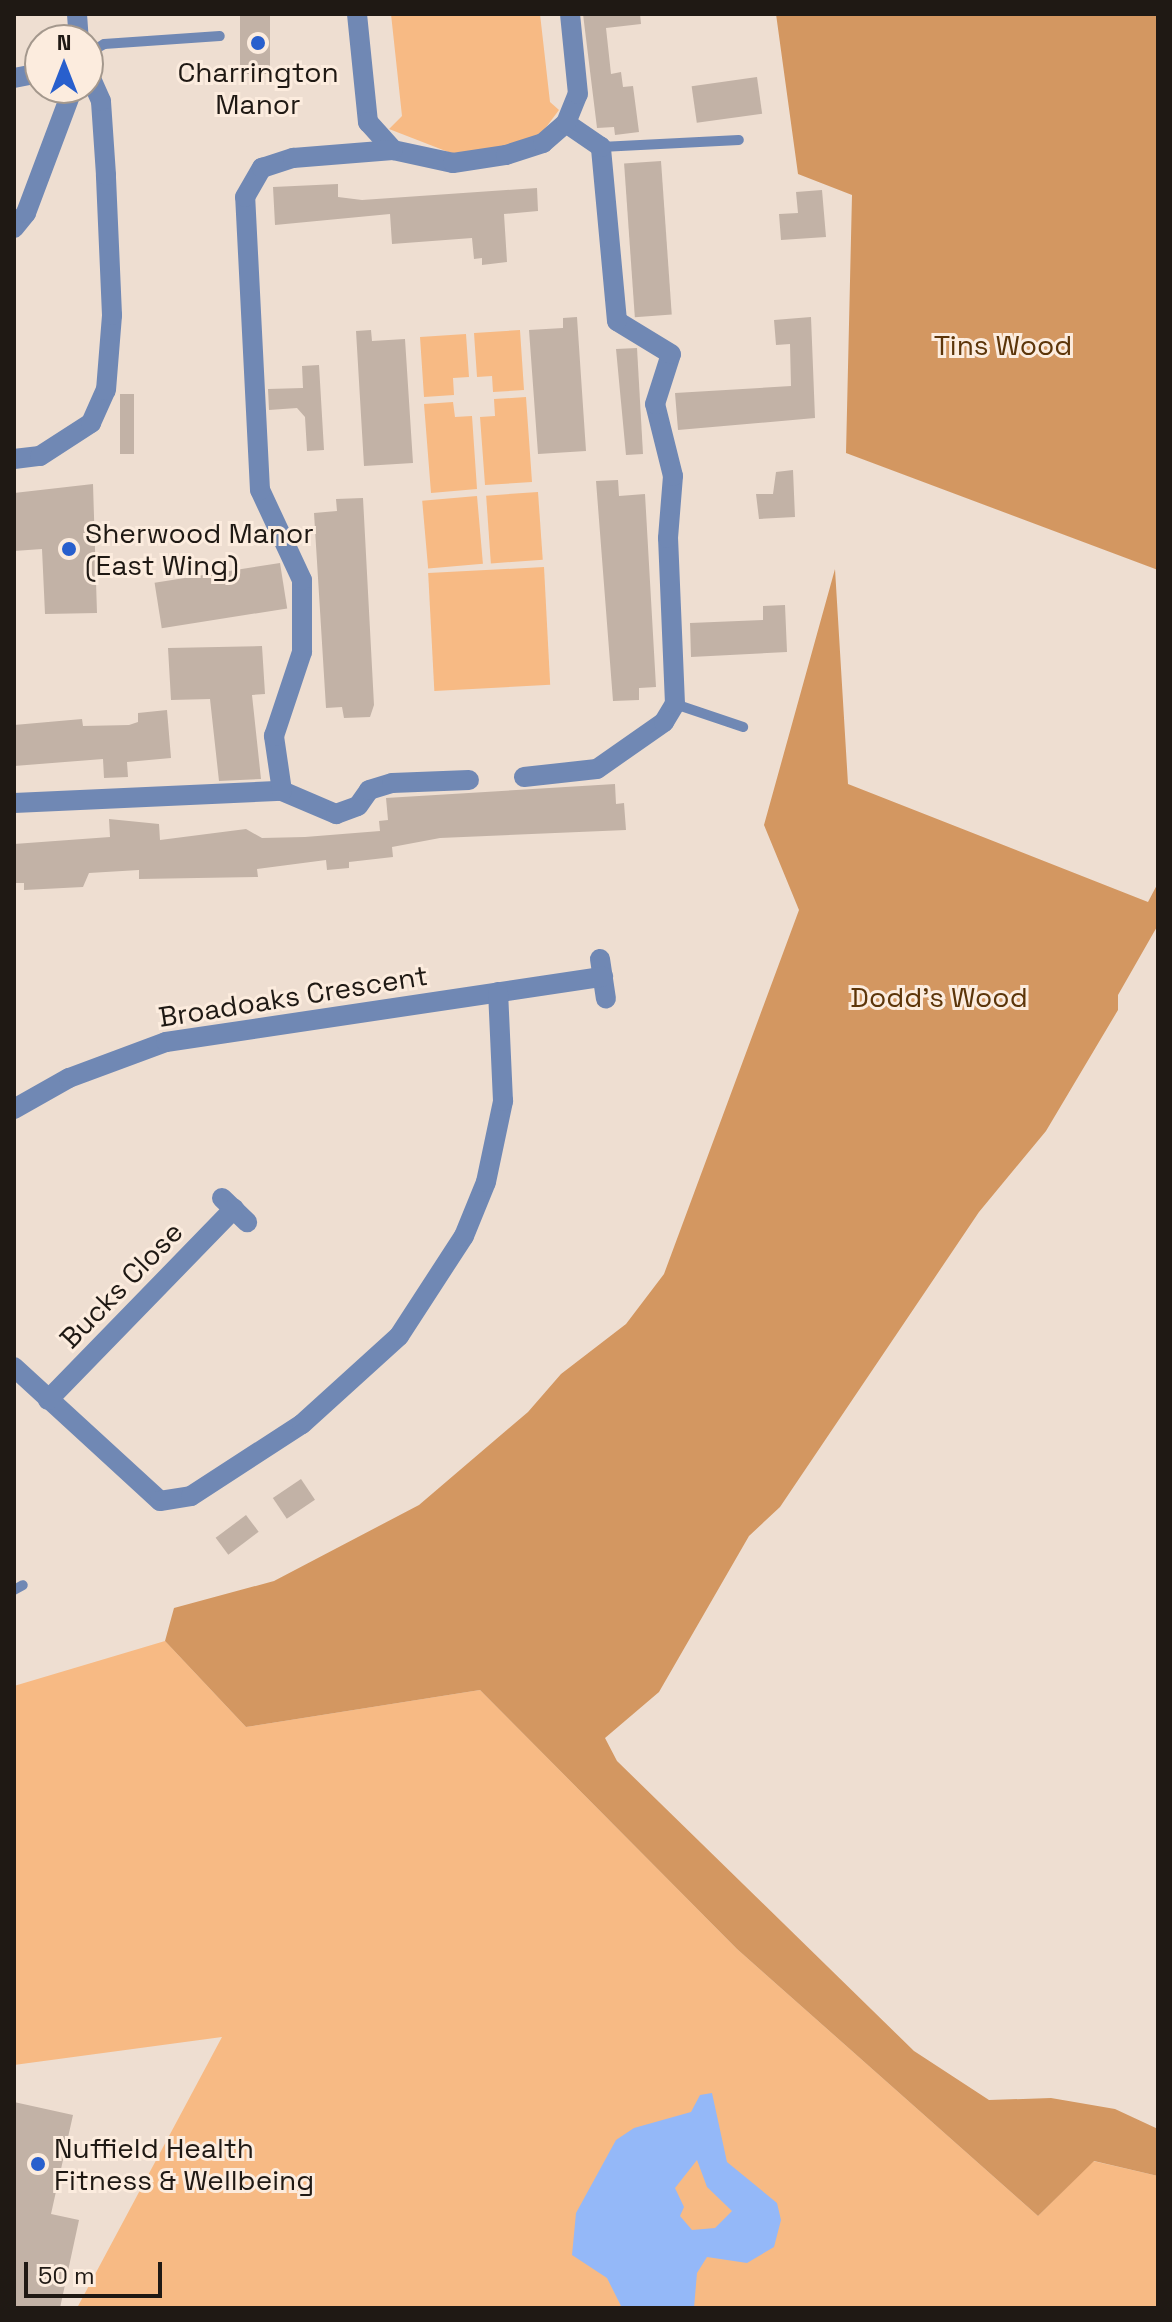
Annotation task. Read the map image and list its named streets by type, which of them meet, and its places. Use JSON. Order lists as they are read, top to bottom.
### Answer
{
  "streets": {
    "street": ["Broadoaks Crescent", "Bucks Close"]
  },
  "parks": ["Tins Wood", "Dodd's Wood"],
  "places": ["Charrington Manor", "Sherwood Manor (East Wing)", "Nuffield Health Fitness & Wellbeing"],
  "scale_bar": "50 m",
  "north": "top"
}
